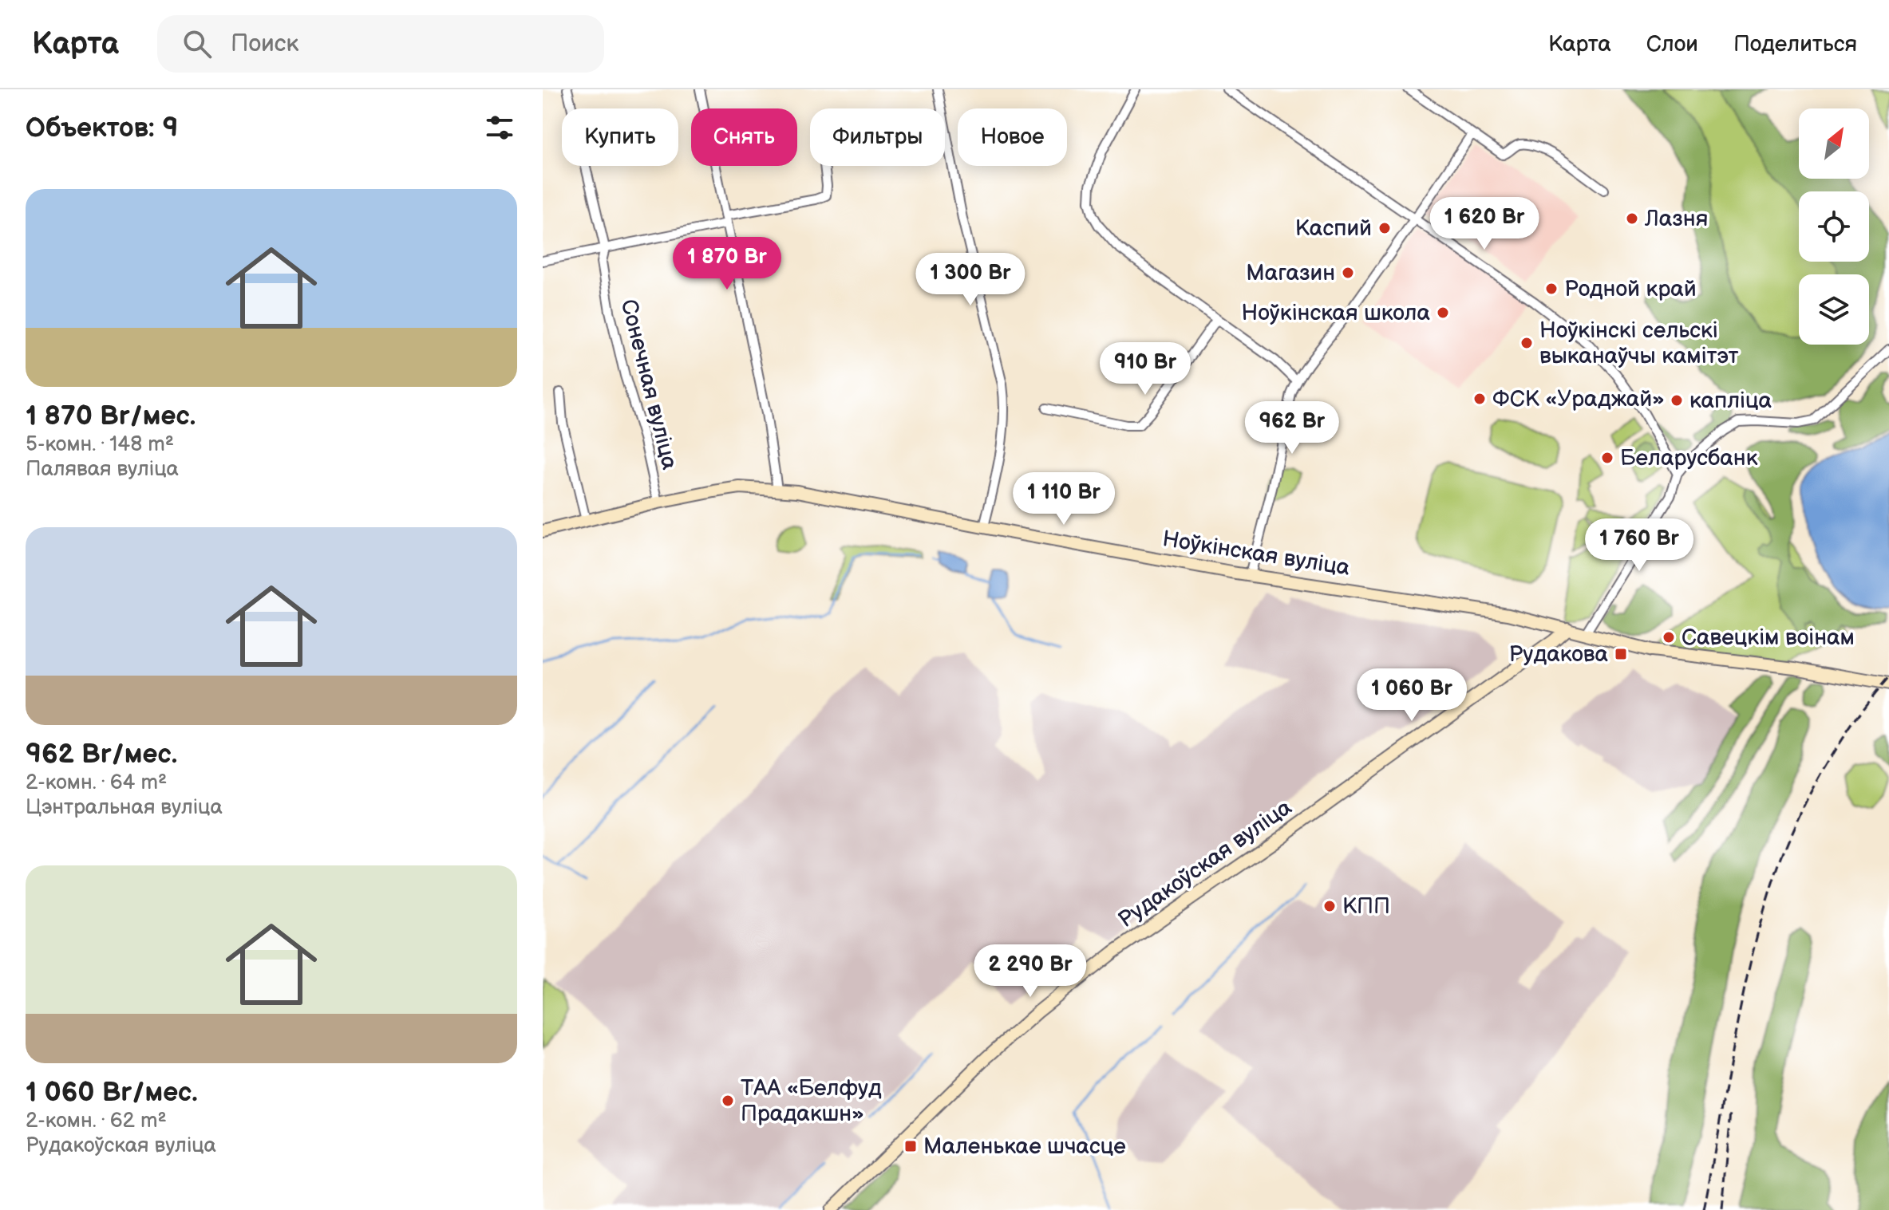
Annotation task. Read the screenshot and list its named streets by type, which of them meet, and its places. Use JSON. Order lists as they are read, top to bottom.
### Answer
{
  "streets": {
    "main road": ["Ноўкінская вуліца", "Рудакоўская вуліца"],
    "street": ["Сонечная вуліца"]
  },
  "crossings": [
    ["Сонечная вуліца", "Ноўкінская вуліца"],
    ["Ноўкінская вуліца", "Рудакоўская вуліца"]
  ],
  "places": {
    "other": [
      "Лазня",
      "Каспий",
      "Магазин",
      "Родной край",
      "Ноўкінская школа",
      "Ноўкінскі сельскі выканаўчы камітэт",
      "ФСК «Ураджай»",
      "капліца",
      "Беларусбанк",
      "Савецкім воінам",
      "КПП",
      "ТАА «Белфуд Прадакшн»"
    ],
    "transit": ["Рудакова", "Маленькае шчасце"]
  },
  "north": "top right",
  "page": {
    "header": "Карта",
    "search": "Поиск",
    "nav": ["Карта", "Слои", "Поделиться"],
    "heading": "Объектов: 9",
    "chip": [
      "Купить",
      "Снять",
      "Фильтры",
      "Новое"
    ],
    "list": [
      {
        "name": "1 870 Br/мес.",
        "note": "5-комн. · 148 m² · Палявая вуліца"
      },
      {
        "name": "962 Br/мес.",
        "note": "2-комн. · 64 m² · Цэнтральная вуліца"
      },
      {
        "name": "1 060 Br/мес.",
        "note": "2-комн. · 62 m² · Рудакоўская вуліца"
      }
    ],
    "price": [
      "1 620 Br",
      "1 870 Br",
      "1 300 Br",
      "910 Br",
      "962 Br",
      "1 110 Br",
      "1 760 Br",
      "1 060 Br",
      "2 290 Br"
    ]
  }
}
